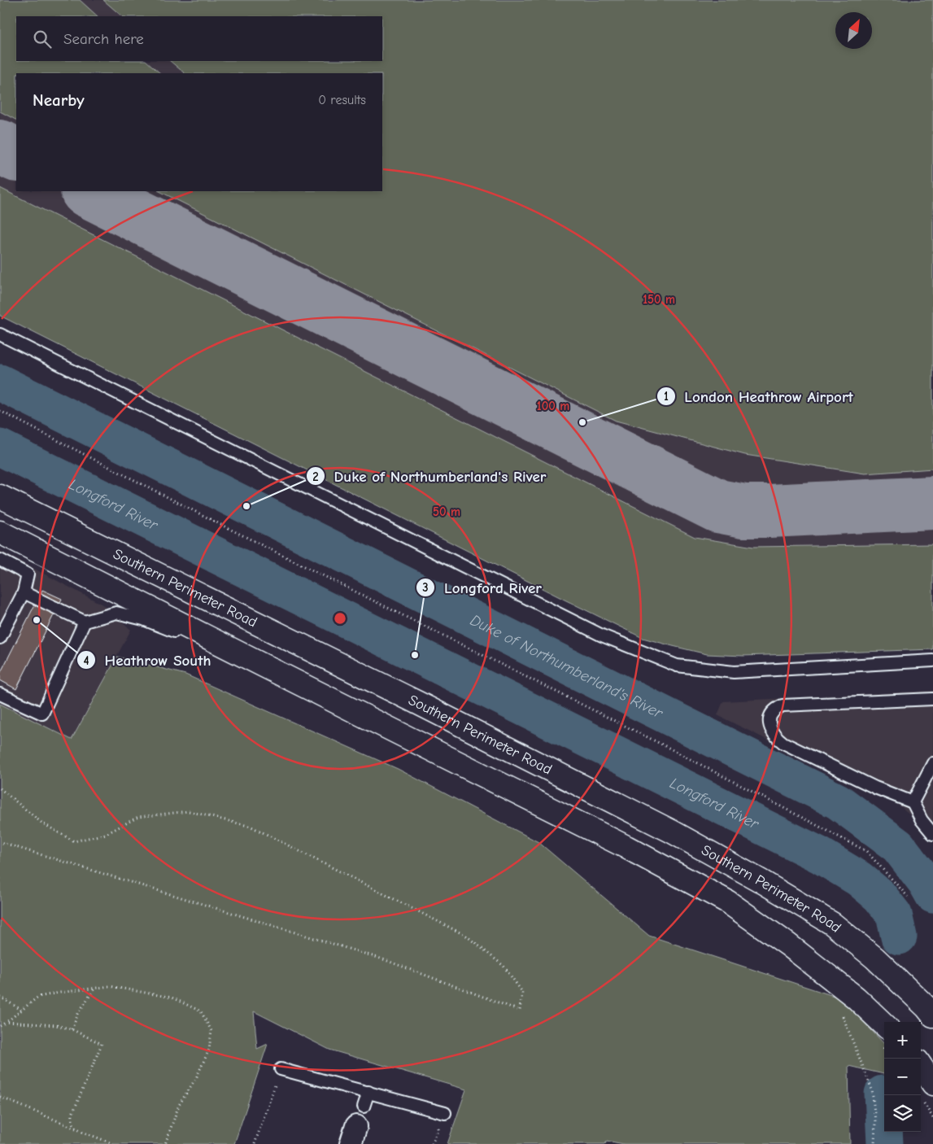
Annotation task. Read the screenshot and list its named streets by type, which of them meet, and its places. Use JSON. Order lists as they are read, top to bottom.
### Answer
{
  "streets": {
    "street": ["Southern Perimeter Road"]
  },
  "water": ["Longford River", "Duke of Northumberland's River"],
  "places": [
    "London Heathrow Airport",
    "Duke of Northumberland's River",
    "Heathrow South",
    "Longford River"
  ],
  "north": "top right",
  "page": {
    "search": "Search here",
    "heading": ["Nearby", "0 results"],
    "map_buttons": ["+", "−"]
  },
  "rings": ["150 m", "100 m", "50 m"]
}
